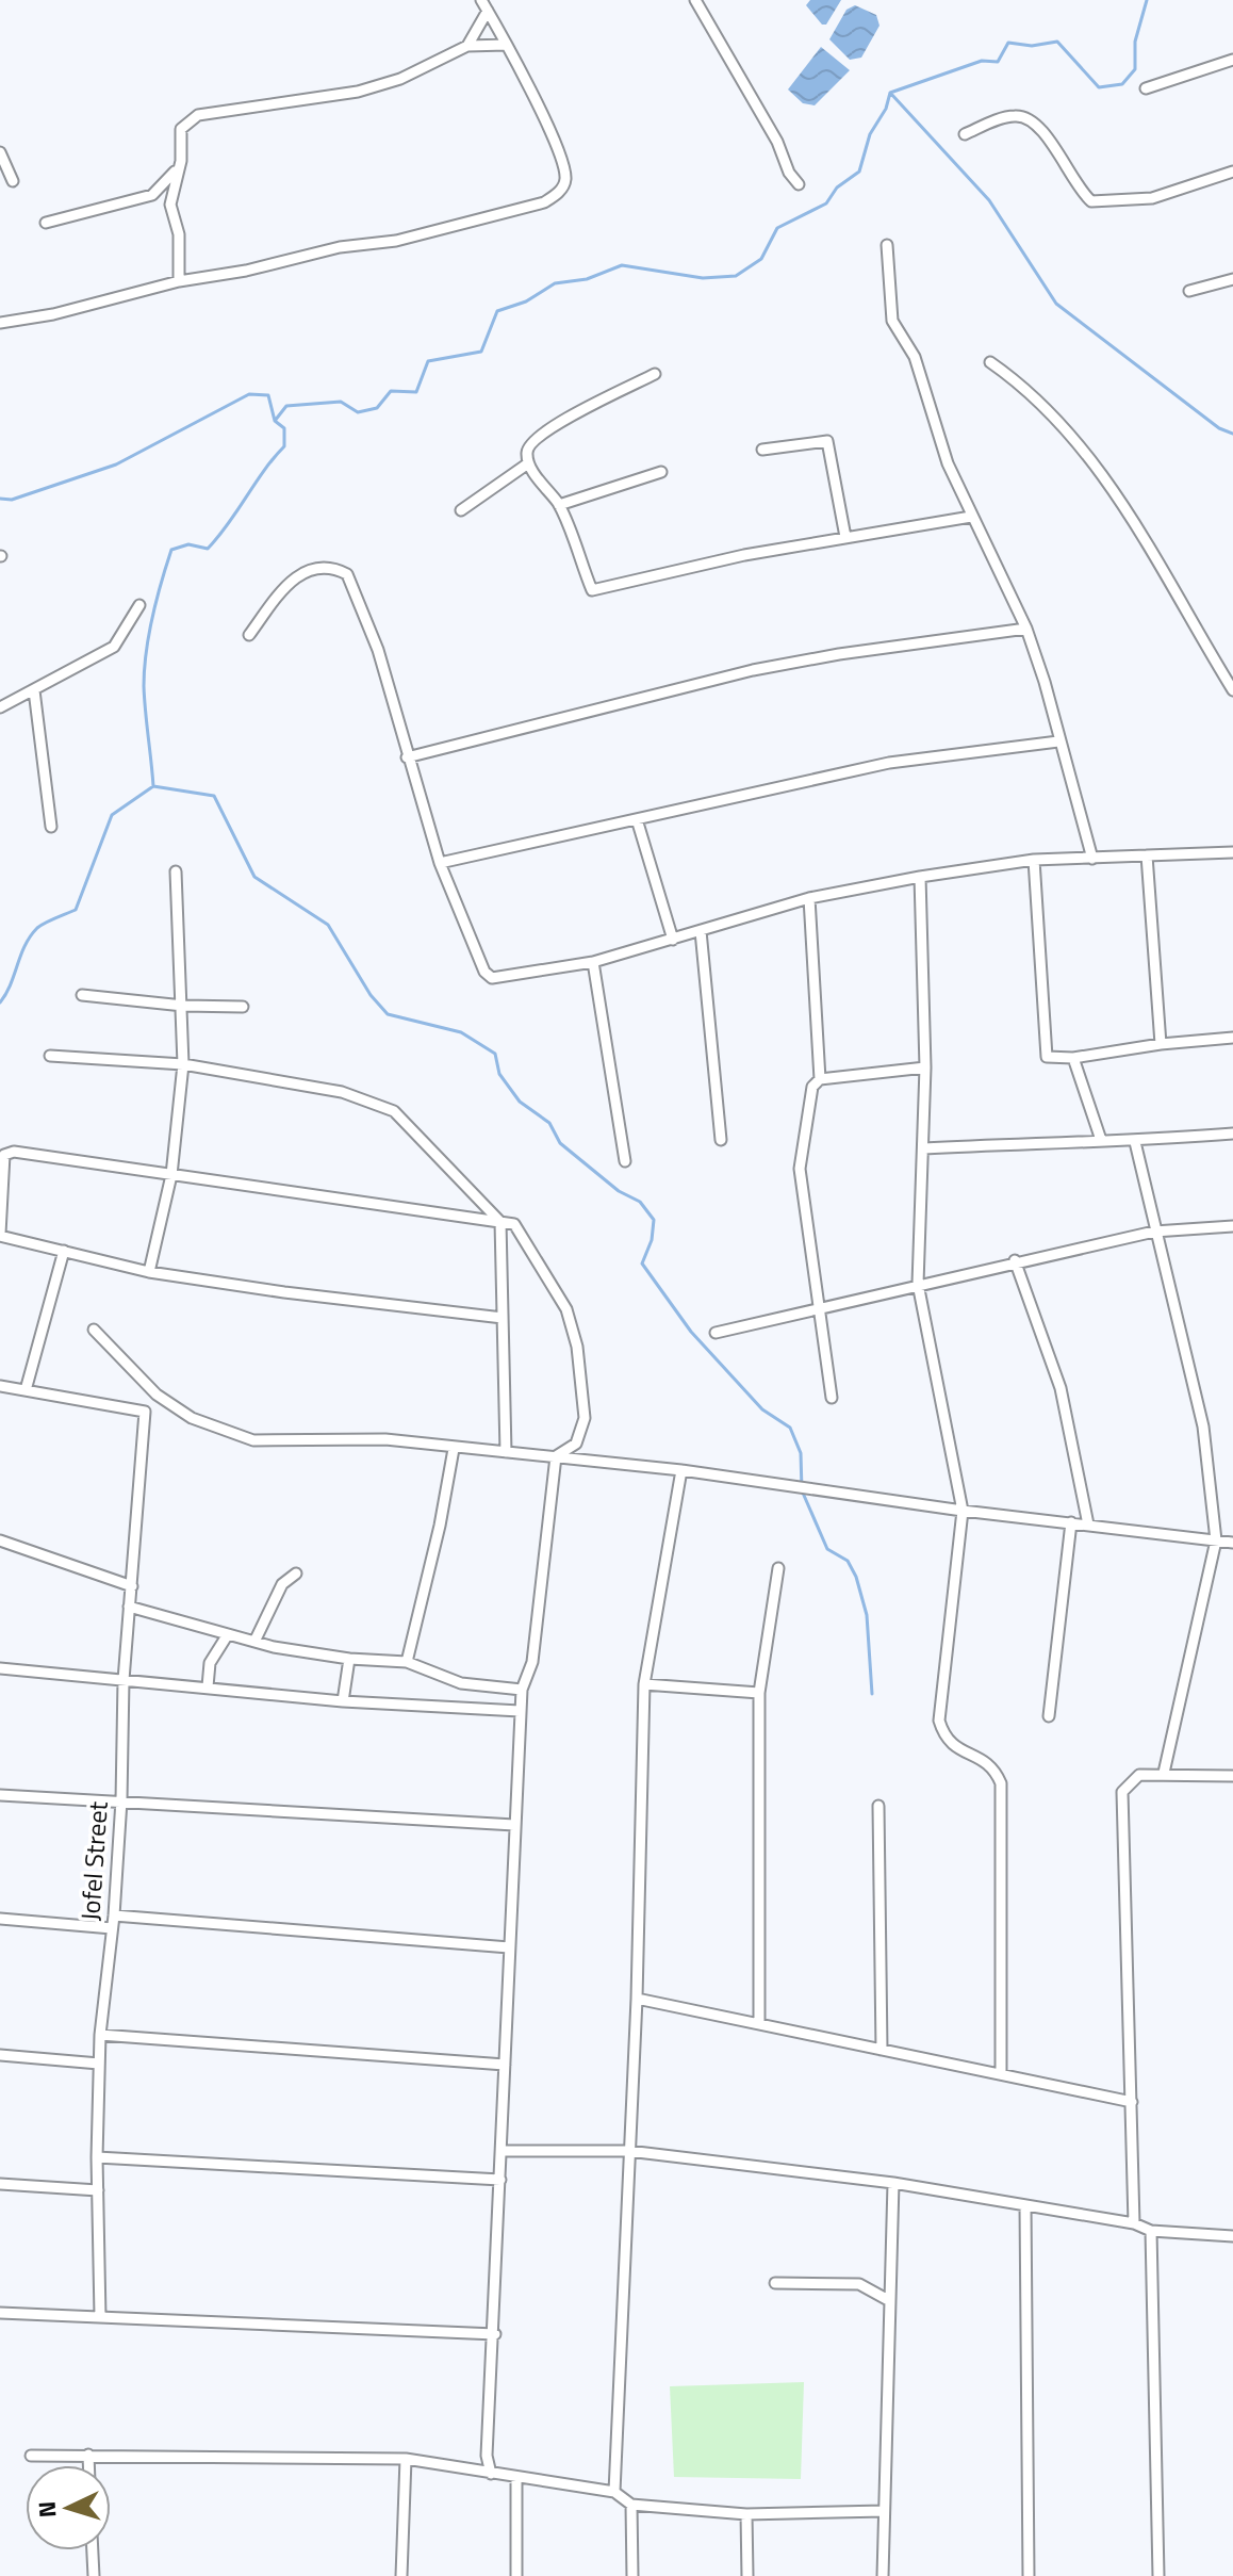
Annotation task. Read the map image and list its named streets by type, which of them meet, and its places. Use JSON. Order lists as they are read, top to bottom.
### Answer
{
  "streets": {
    "street": ["Jofel Street"]
  },
  "north": "left"
}
